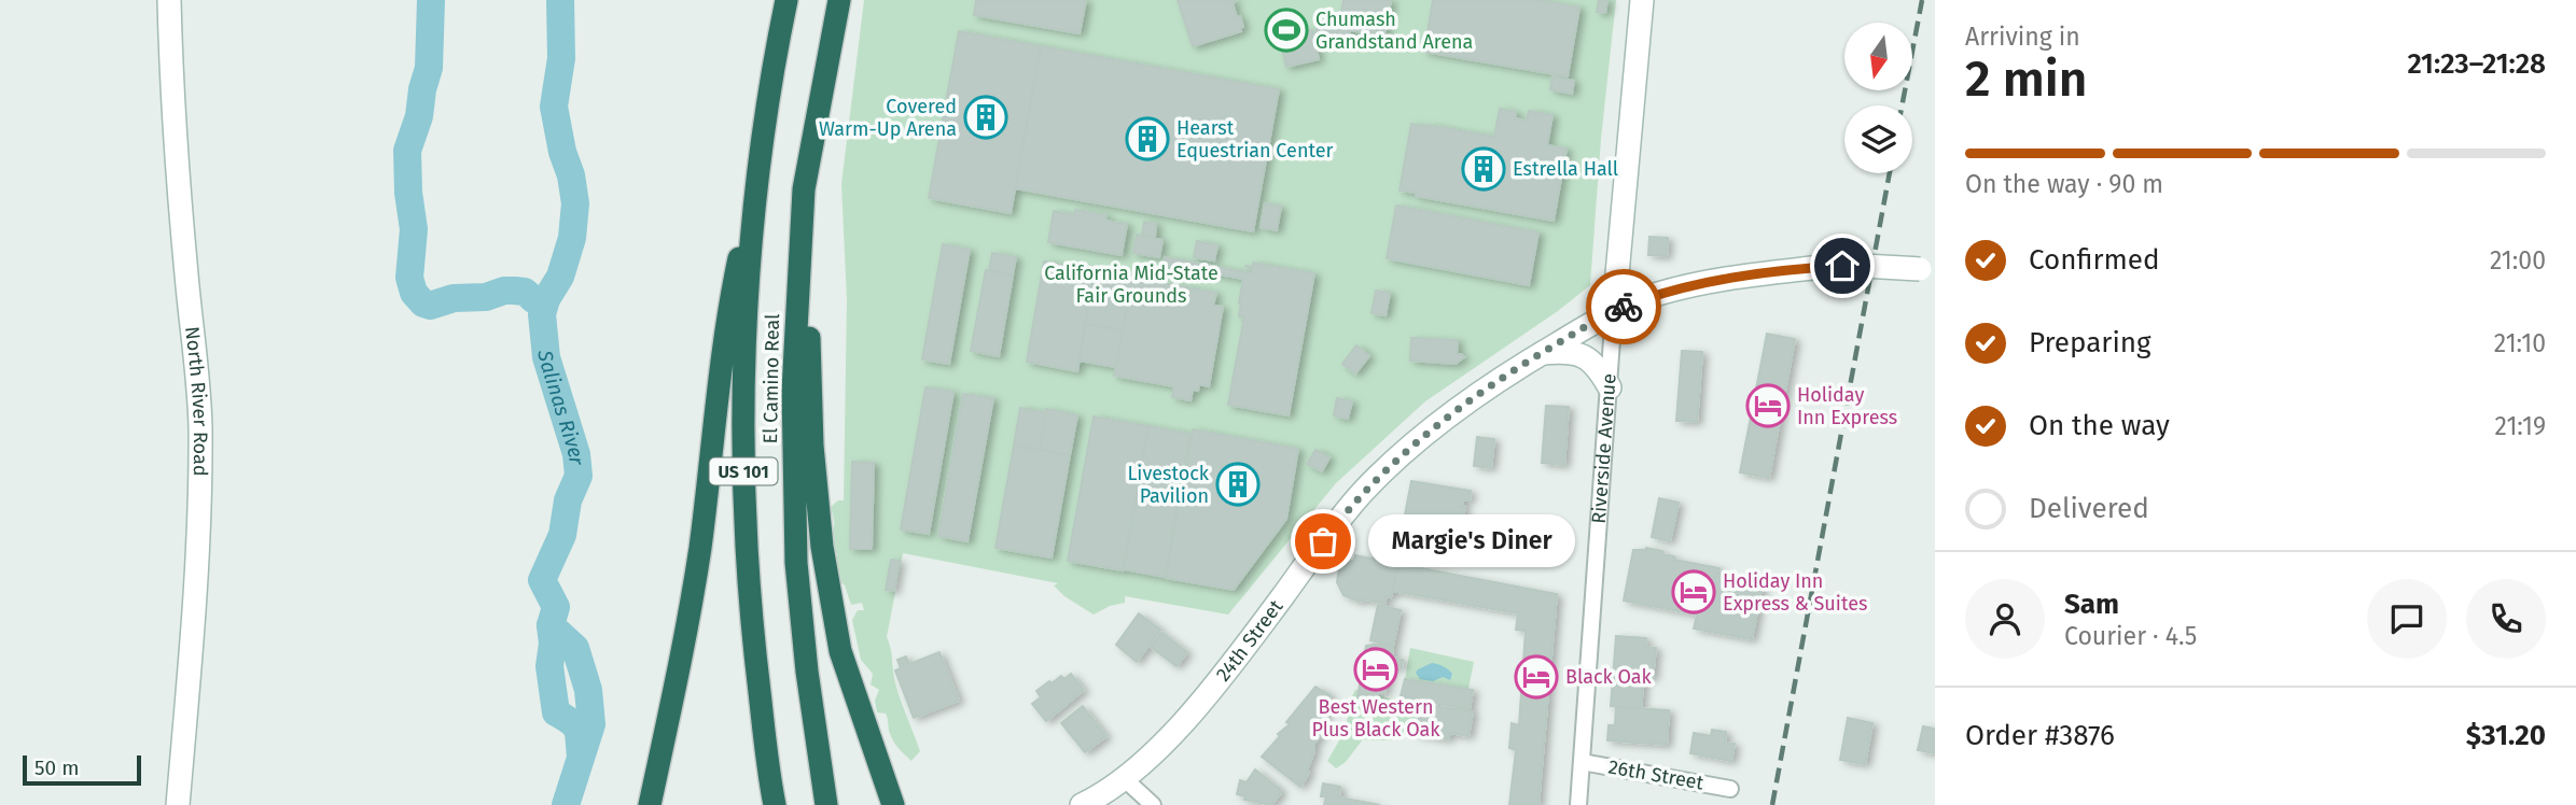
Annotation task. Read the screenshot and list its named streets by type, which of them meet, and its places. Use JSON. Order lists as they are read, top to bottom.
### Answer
{
  "streets": {
    "highway": ["El Camino Real", "US 101"],
    "main road": ["North River Road", "Riverside Avenue", "24th Street"],
    "street": ["26th Street"]
  },
  "crossings": [
    ["Riverside Avenue", "24th Street"],
    ["Riverside Avenue", "26th Street"]
  ],
  "water": ["Salinas River"],
  "parks": ["California Mid-State Fair Grounds"],
  "places": {
    "sports": ["Chumash Grandstand Arena"],
    "building": [
      "Covered Warm-Up Arena",
      "Hearst Equestrian Center",
      "Estrella Hall",
      "Livestock Pavilion"
    ],
    "hotel": [
      "Holiday Inn Express",
      "Holiday Inn Express & Suites",
      "Best Western Plus Black Oak",
      "Black Oak"
    ],
    "other": ["Margie's Diner"]
  },
  "scale_bar": "50 m",
  "north": "bottom",
  "page": {
    "heading": ["2 min", "Arriving in", "21:23–21:28"],
    "panel": [
      "Sam",
      "Courier · 4.5",
      "Order #3876",
      "$31.20"
    ],
    "bar": "On the way · 90 m",
    "list": [
      ["Confirmed", "21:00"],
      ["Preparing", "21:10"],
      ["On the way", "21:19"],
      "Delivered"
    ],
    "bubble": "Margie's Diner",
    "scale": "50 m"
  }
}
